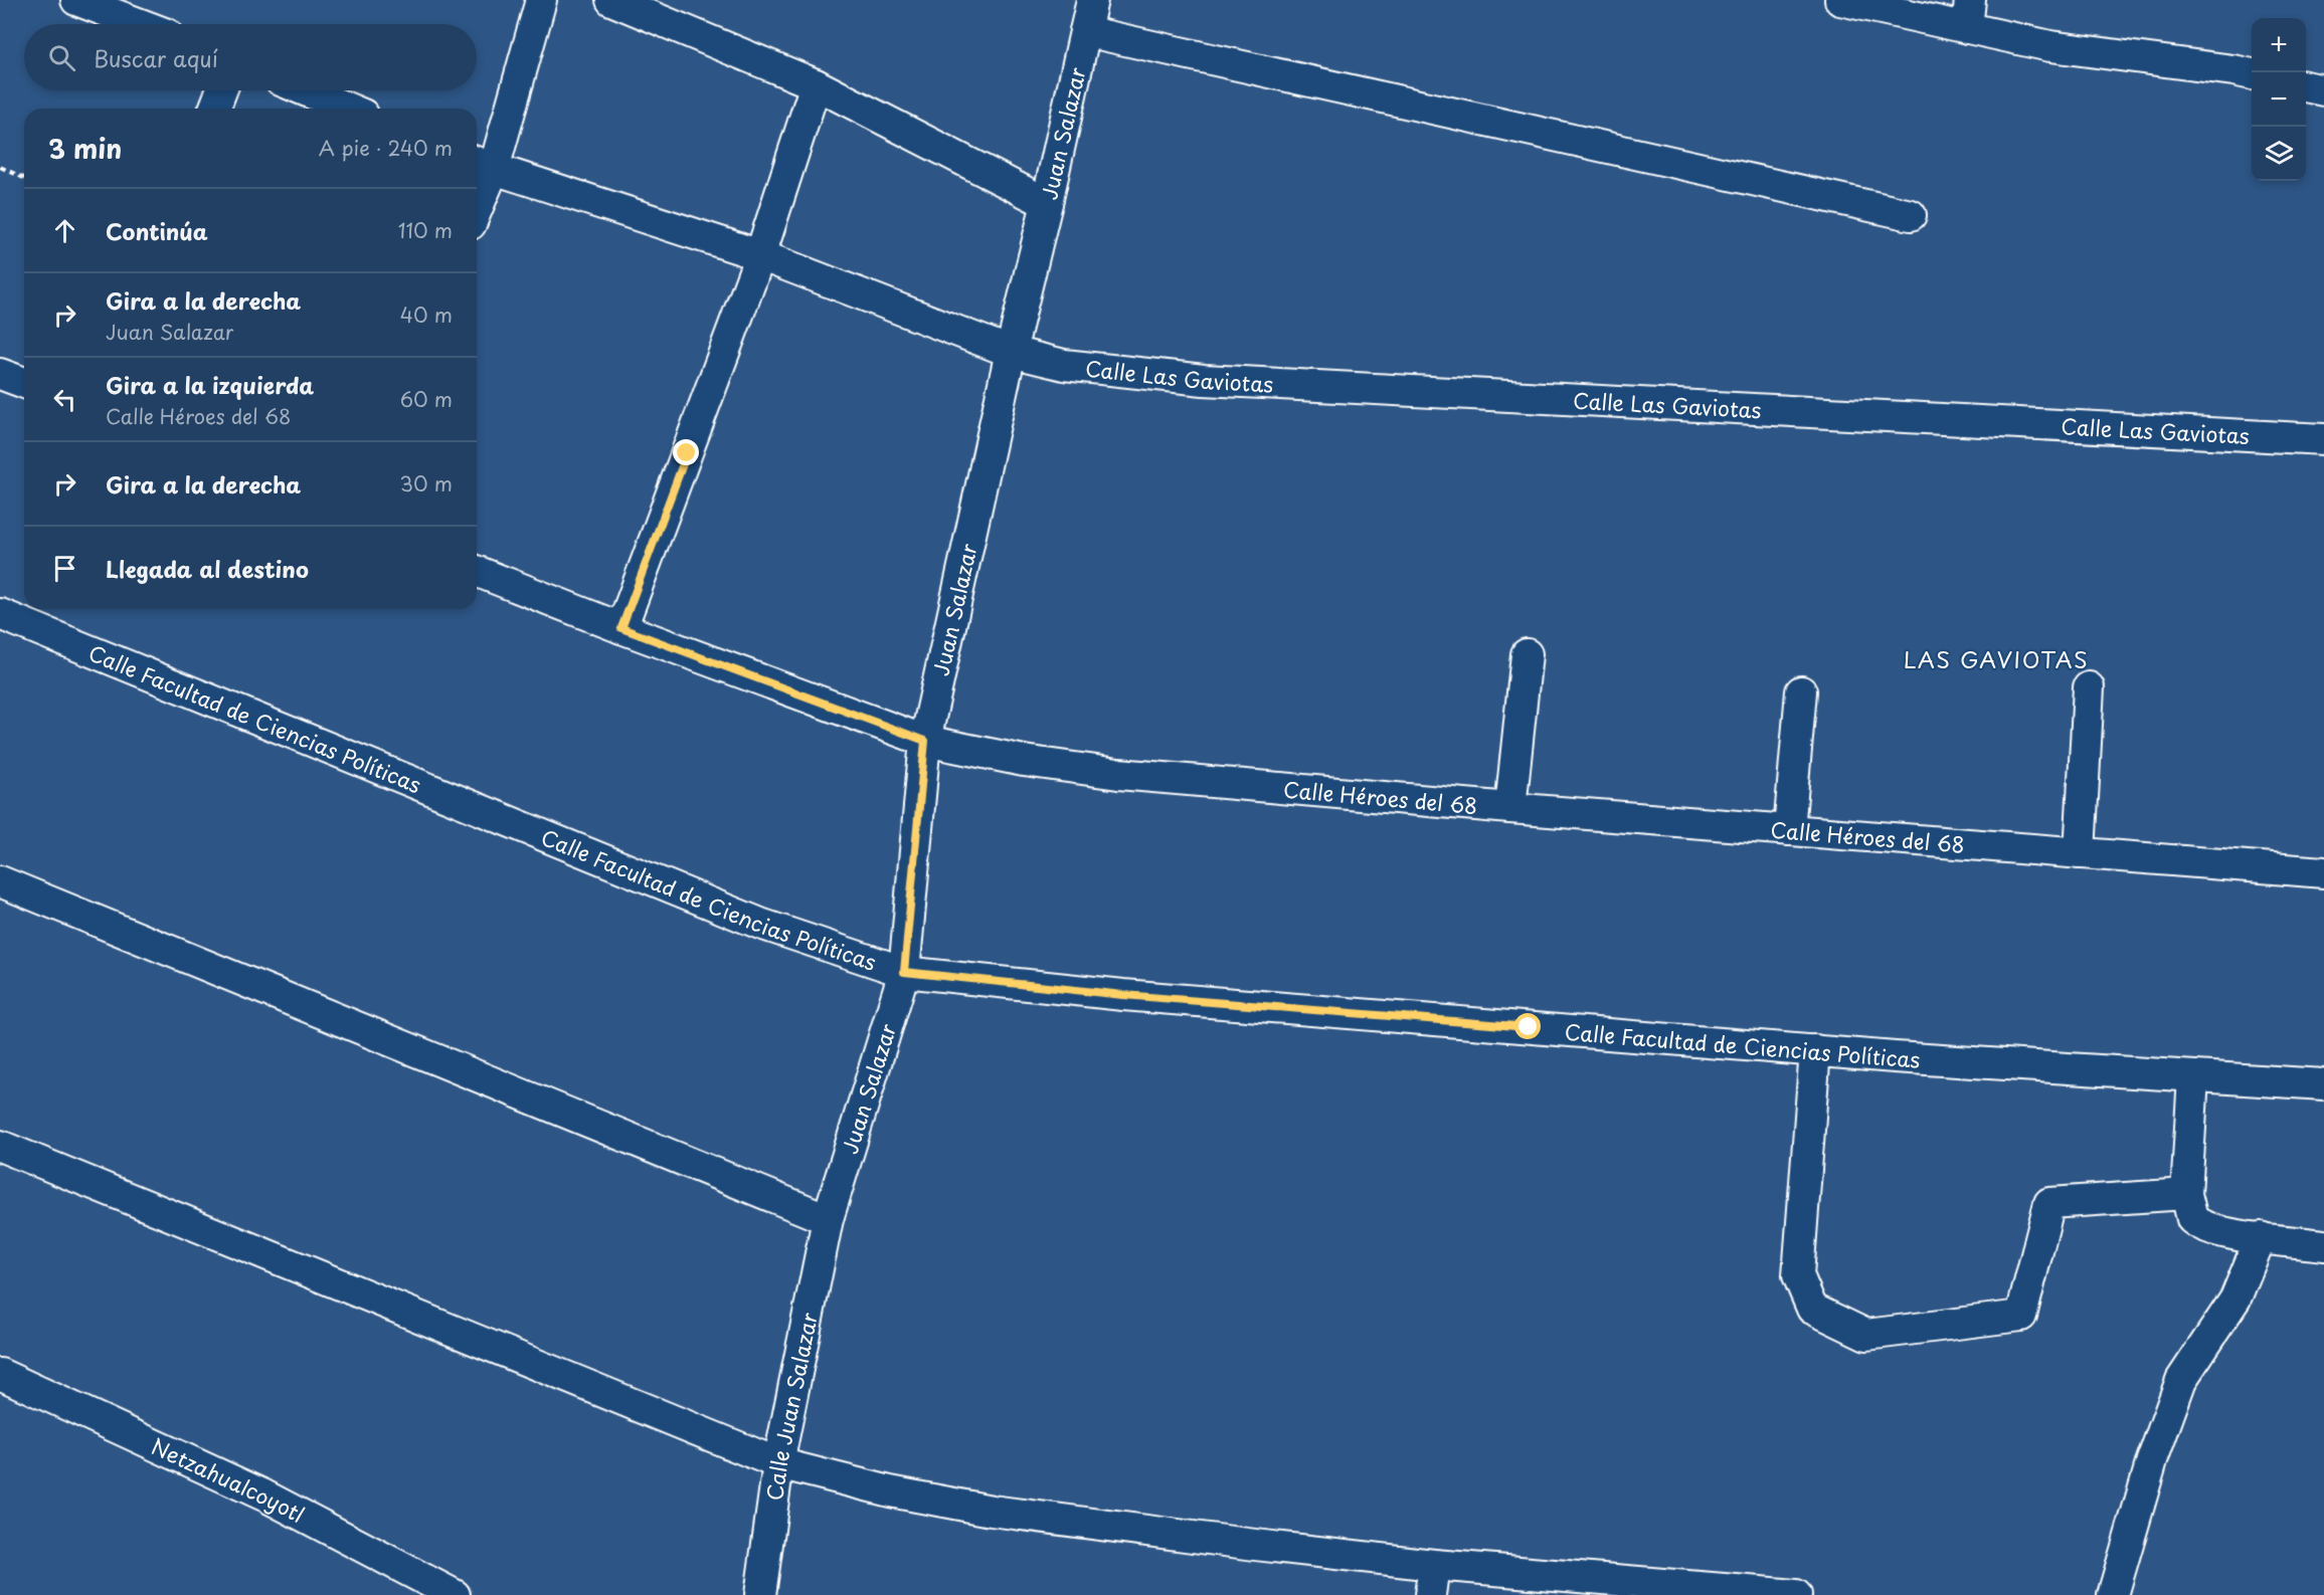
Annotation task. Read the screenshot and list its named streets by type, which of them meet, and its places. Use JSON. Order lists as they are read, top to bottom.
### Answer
{
  "streets": {
    "street": [
      "Juan Salazar",
      "Calle Las Gaviotas",
      "Calle Facultad de Ciencias Políticas",
      "Calle Héroes del 68",
      "Calle Juan Salazar",
      "Netzahualcoyotl"
    ]
  },
  "crossings": [
    ["Juan Salazar", "Calle Las Gaviotas"],
    ["Juan Salazar", "Calle Facultad de Ciencias Políticas"],
    ["Juan Salazar", "Calle Héroes del 68"],
    ["Juan Salazar", "Calle Juan Salazar"]
  ],
  "districts": ["LAS GAVIOTAS"],
  "page": {
    "map_buttons": ["+", "−"],
    "search": "Buscar aquí",
    "heading": ["3 min", "A pie · 240 m"],
    "list": [
      ["Continúa", "110 m"],
      ["Gira a la derecha", "Juan Salazar", "40 m"],
      ["Gira a la izquierda", "Calle Héroes del 68", "60 m"],
      ["Gira a la derecha", "30 m"],
      "Llegada al destino"
    ]
  }
}
